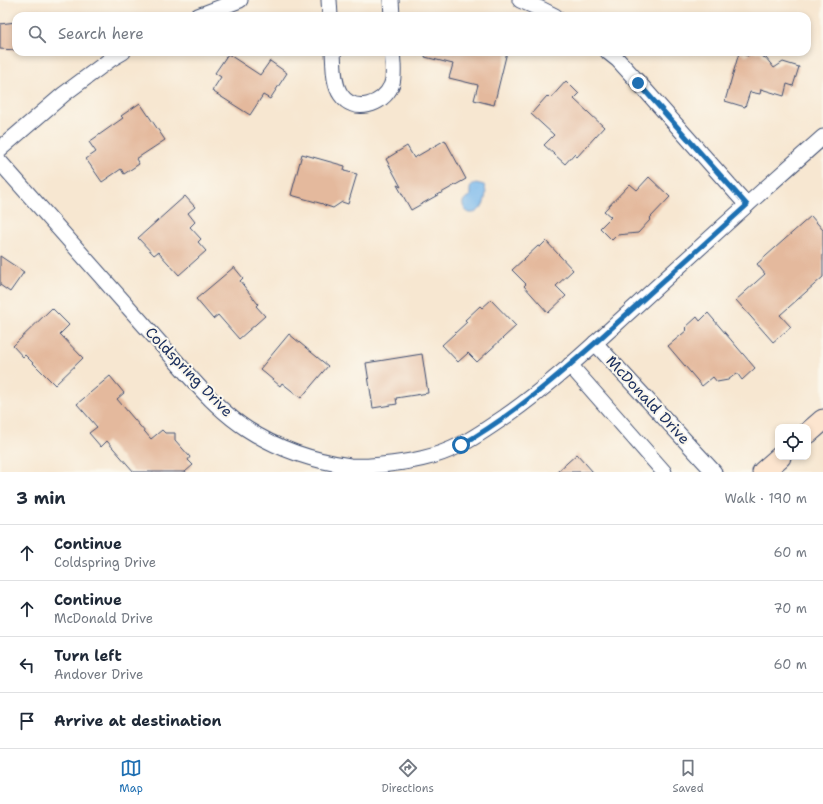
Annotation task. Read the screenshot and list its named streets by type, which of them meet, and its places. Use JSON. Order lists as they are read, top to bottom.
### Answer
{
  "streets": {
    "street": ["Coldspring Drive", "McDonald Drive"]
  },
  "crossings": [
    ["Coldspring Drive", "McDonald Drive"]
  ],
  "page": {
    "search": "Search here",
    "heading": ["3 min", "Walk · 190 m"],
    "list": [
      ["Continue", "Coldspring Drive", "60 m"],
      ["Continue", "McDonald Drive", "70 m"],
      ["Turn left", "Andover Drive", "60 m"],
      "Arrive at destination"
    ],
    "nav": ["Map", "Directions", "Saved"]
  }
}
